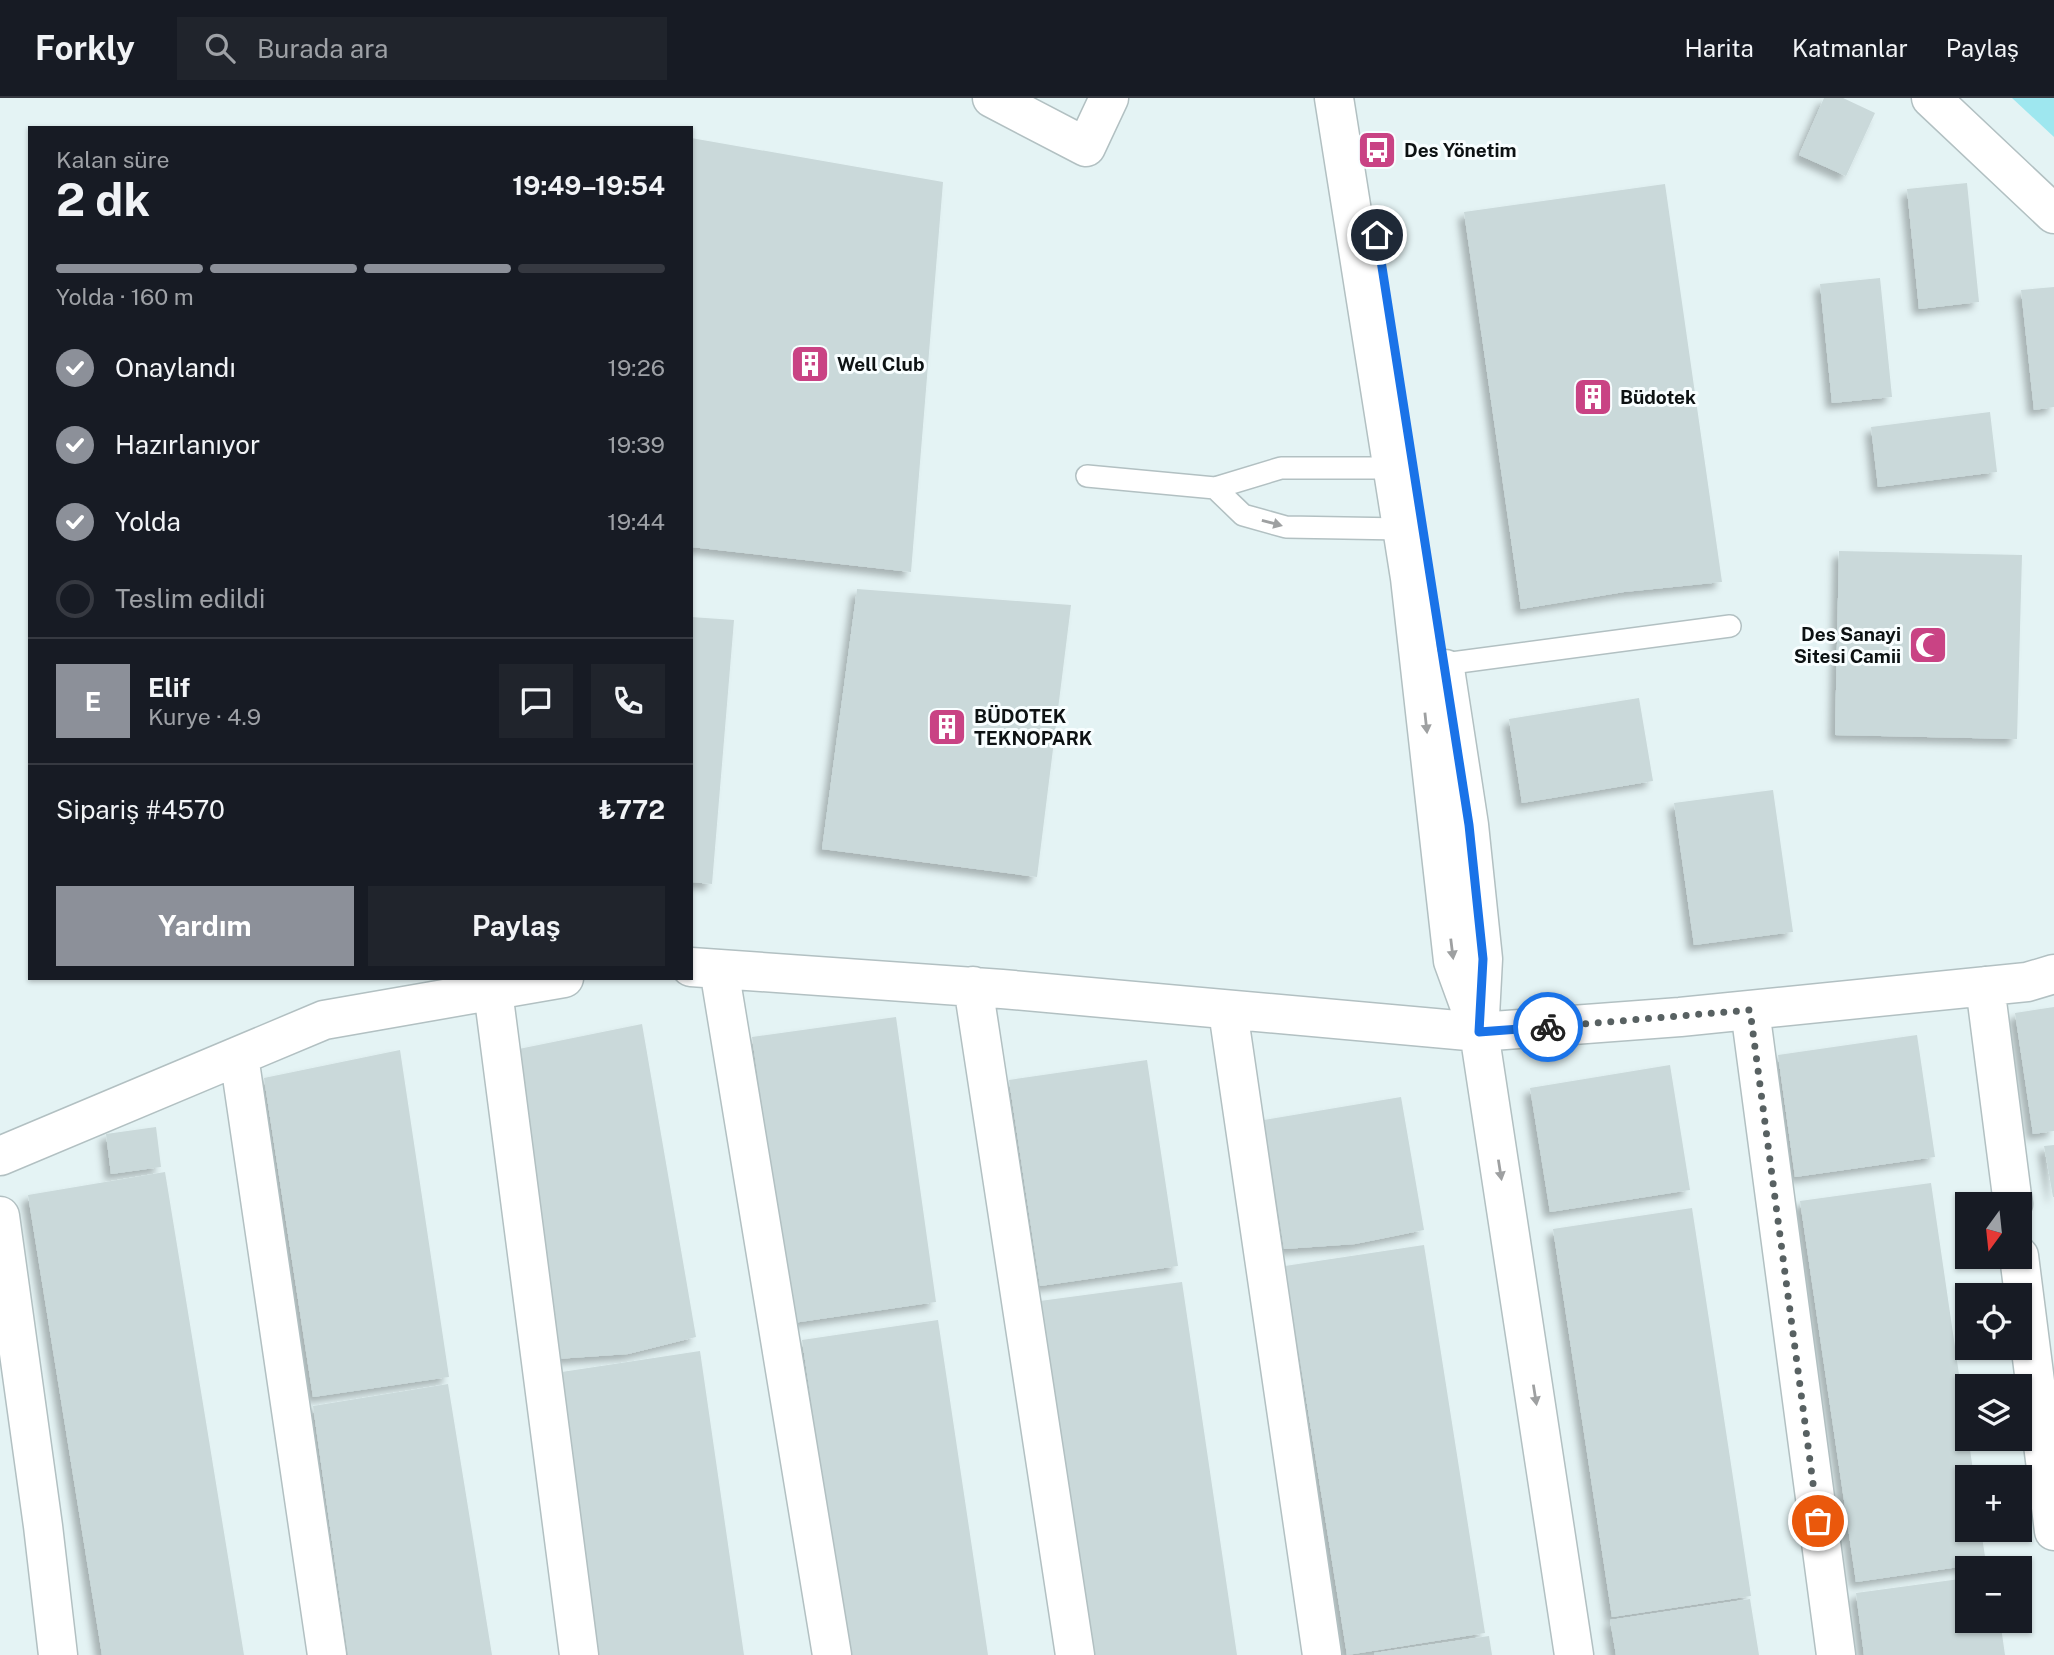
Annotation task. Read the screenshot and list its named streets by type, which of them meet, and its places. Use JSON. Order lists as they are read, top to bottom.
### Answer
{
  "places": {
    "bus stop": ["Des Yönetim"],
    "building": ["Well Club", "Büdotek", "BÜDOTEK TEKNOPARK"],
    "mosque": ["Des Sanayi Sitesi Camii"]
  },
  "north": "bottom",
  "page": {
    "header": "Forkly",
    "search": "Burada ara",
    "nav": ["Harita", "Katmanlar", "Paylaş"],
    "heading": ["2 dk", "Kalan süre", "19:49–19:54"],
    "panel": [
      "Elif",
      "Kurye · 4.9",
      "Sipariş #4570",
      "₺772"
    ],
    "bar": "Yolda · 160 m",
    "list": [
      ["Onaylandı", "19:26"],
      ["Hazırlanıyor", "19:39"],
      ["Yolda", "19:44"],
      "Teslim edildi"
    ],
    "round": "E",
    "buttons": ["Yardım", "Paylaş"],
    "map_buttons": ["+", "−"]
  }
}
